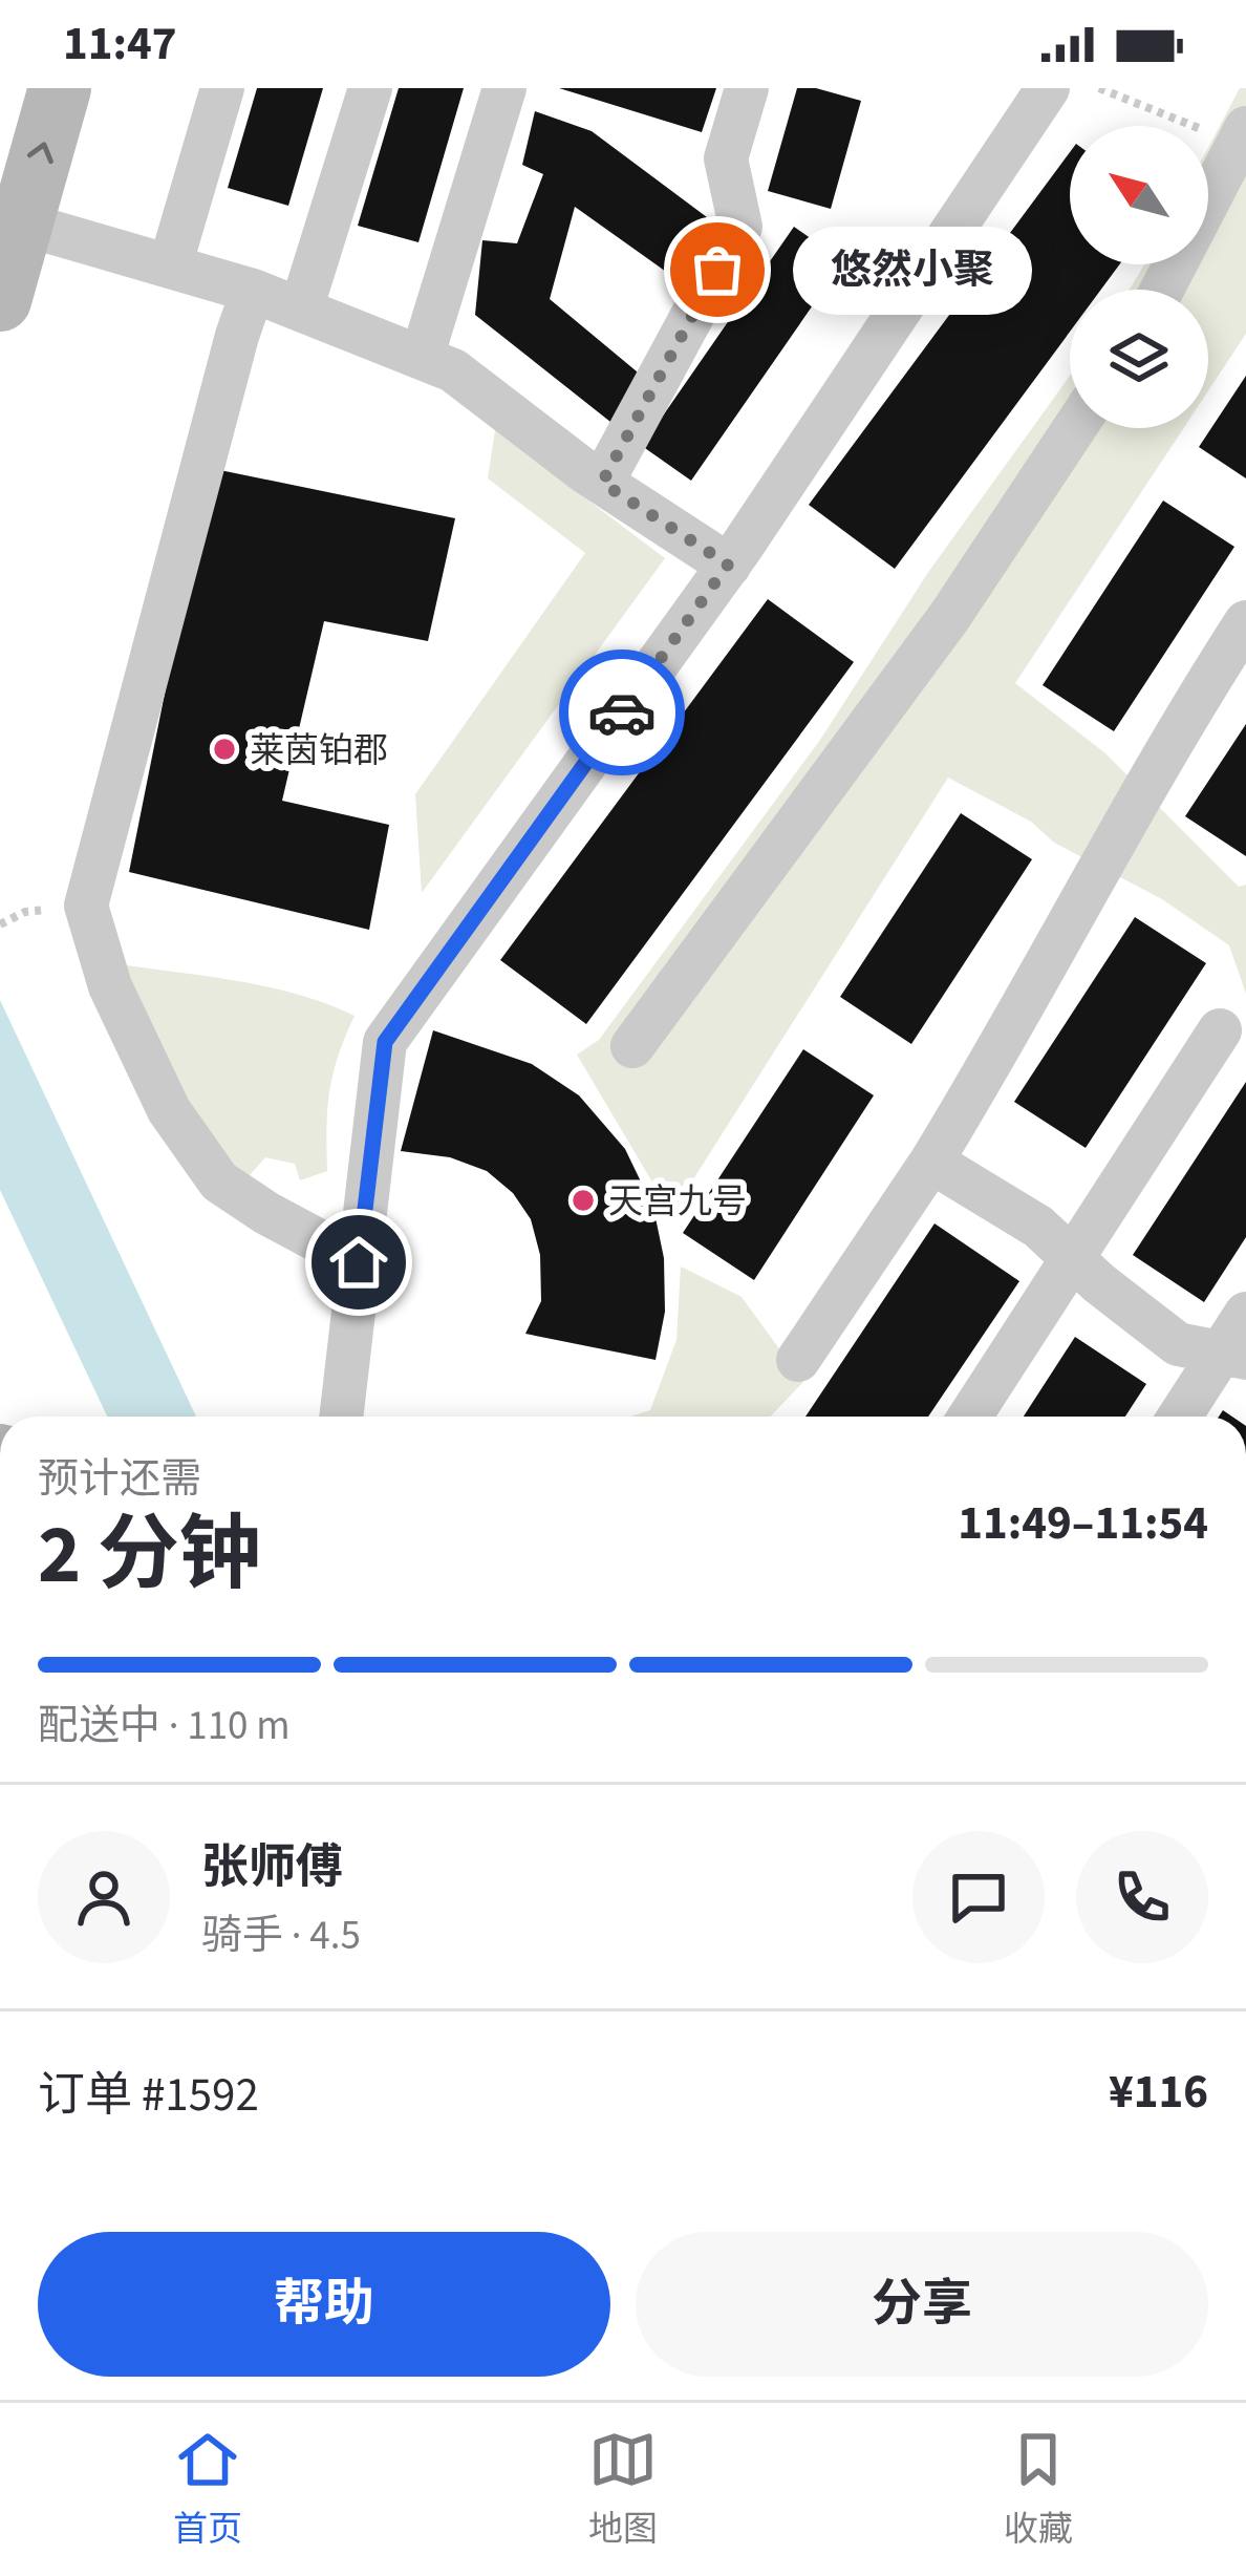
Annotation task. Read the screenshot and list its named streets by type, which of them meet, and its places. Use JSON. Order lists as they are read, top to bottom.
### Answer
{
  "places": ["悠然小聚", "莱茵铂郡", "天宫九号"],
  "north": "top left",
  "page": {
    "status": "11:47",
    "bubble": "悠然小聚",
    "heading": ["2 分钟", "预计还需", "11:49–11:54"],
    "panel": [
      "张师傅",
      "骑手 · 4.5",
      "订单 #1592",
      "¥116"
    ],
    "bar": "配送中 · 110 m",
    "buttons": ["帮助", "分享"],
    "tabs": ["首页", "地图", "收藏"]
  }
}
